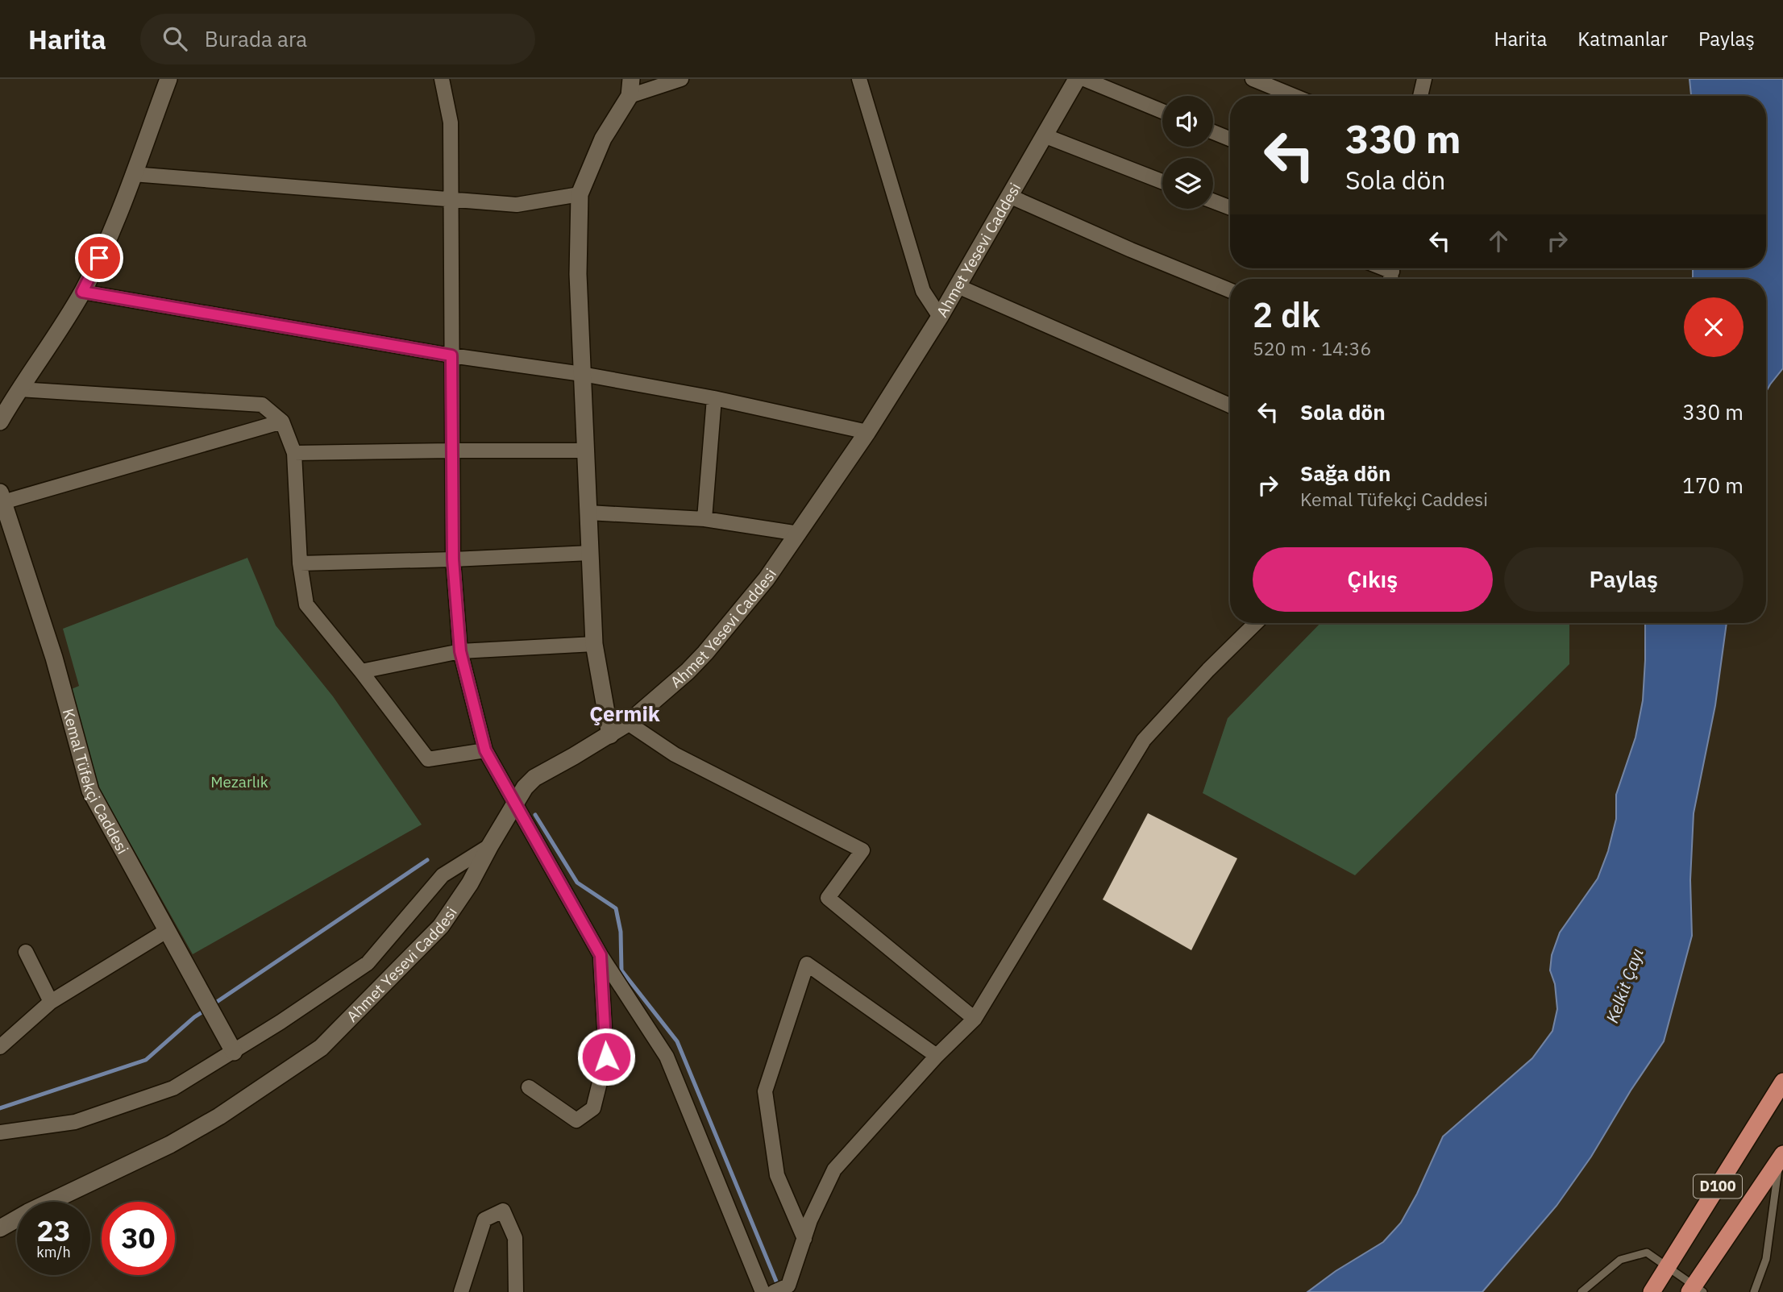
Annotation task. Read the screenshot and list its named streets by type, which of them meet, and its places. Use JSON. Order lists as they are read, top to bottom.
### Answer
{
  "streets": {
    "highway": ["D100"],
    "street": ["Ahmet Yesevi Caddesi", "Kemal Tüfekçi Caddesi"]
  },
  "districts": ["Çermik"],
  "water": ["Kelkit Çayı"],
  "parks": ["Mezarlık"],
  "page": {
    "header": "Harita",
    "search": "Burada ara",
    "nav": ["Harita", "Katmanlar", "Paylaş"],
    "turn": ["330 m", "Sola dön"],
    "heading": ["2 dk", "520 m · 14:36"],
    "list": [
      {
        "name": "Sola dön",
        "value": "330 m"
      },
      {
        "name": "Sağa dön",
        "note": "Kemal Tüfekçi Caddesi",
        "value": "170 m"
      }
    ],
    "buttons": ["Çıkış", "Paylaş"],
    "speed": "23 km/h",
    "limit": "30"
  }
}
